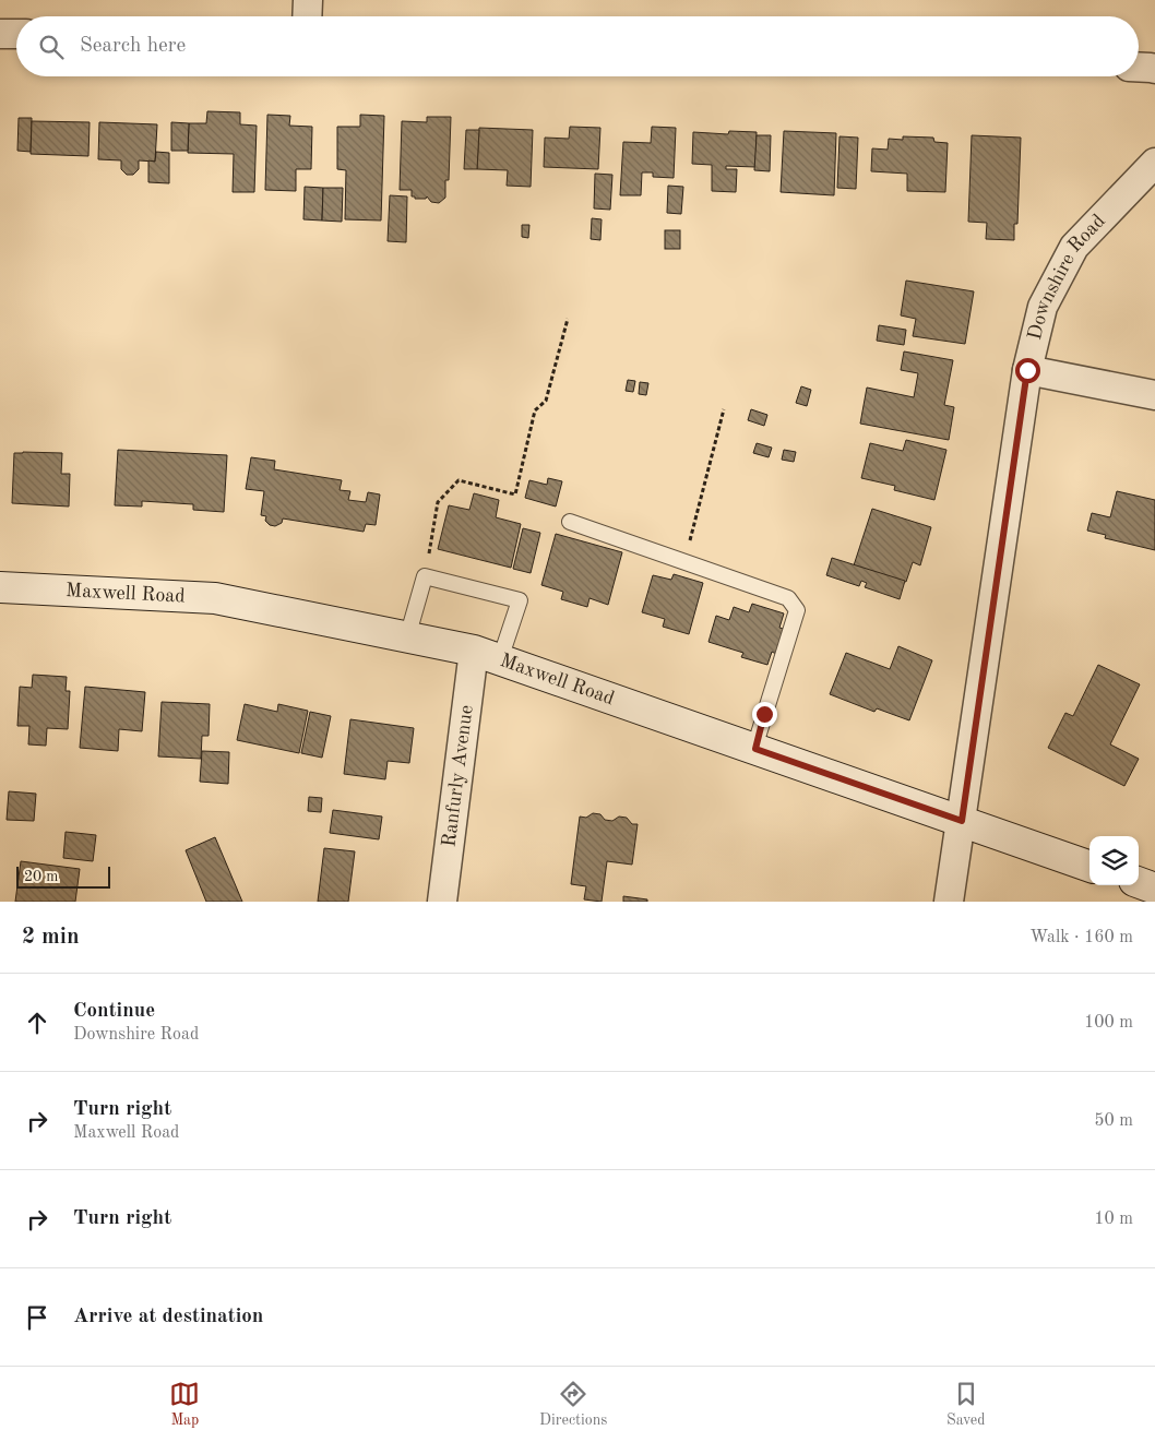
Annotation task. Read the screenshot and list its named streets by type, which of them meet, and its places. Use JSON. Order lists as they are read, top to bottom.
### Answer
{
  "streets": {
    "street": ["Downshire Road", "Maxwell Road", "Ranfurly Avenue"]
  },
  "crossings": [
    ["Downshire Road", "Maxwell Road"],
    ["Maxwell Road", "Ranfurly Avenue"]
  ],
  "scale_bar": "20 m",
  "page": {
    "search": "Search here",
    "scale": "20 m",
    "heading": ["2 min", "Walk · 160 m"],
    "list": [
      ["Continue", "Downshire Road", "100 m"],
      ["Turn right", "Maxwell Road", "50 m"],
      ["Turn right", "10 m"],
      "Arrive at destination"
    ],
    "nav": ["Map", "Directions", "Saved"]
  }
}
